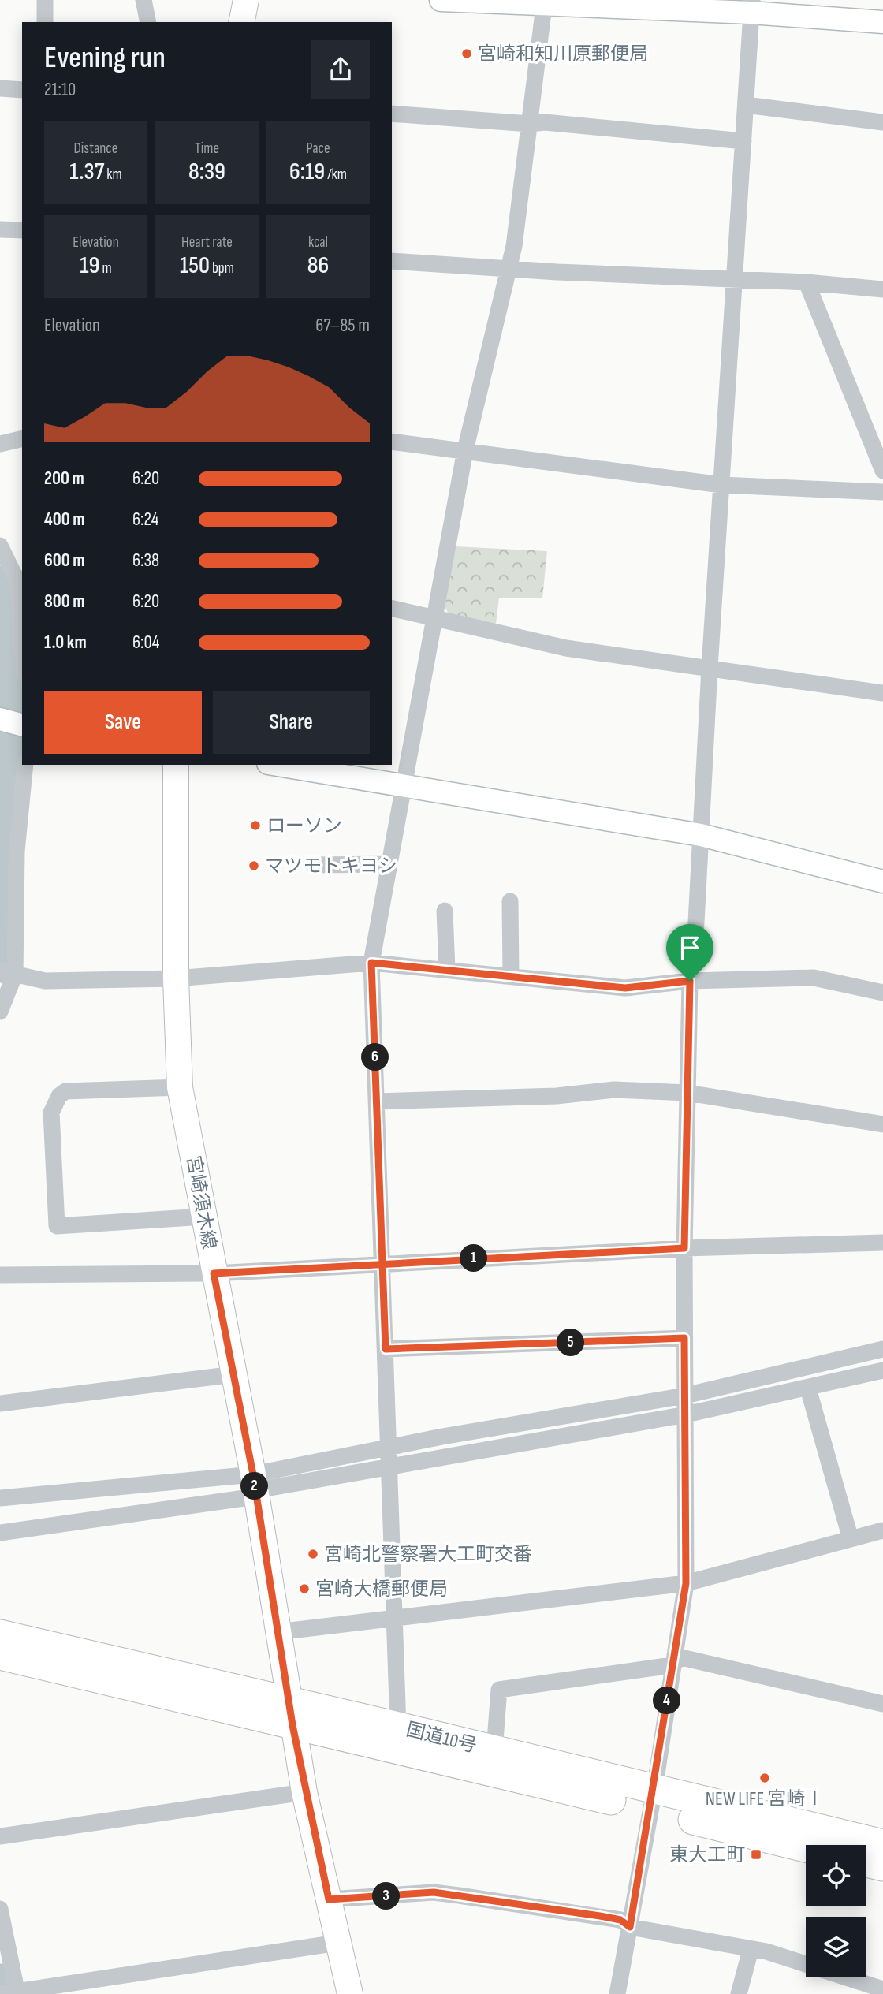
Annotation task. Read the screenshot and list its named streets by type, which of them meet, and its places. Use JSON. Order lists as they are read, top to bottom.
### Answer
{
  "streets": {
    "highway": ["国道10号"],
    "main road": ["宮崎須木線"]
  },
  "crossings": [
    ["宮崎須木線", "国道10号"]
  ],
  "places": {
    "other": [
      "宮崎和知川原郵便局",
      "ローソン",
      "マツモトキヨシ",
      "宮崎北警察署大工町交番",
      "宮崎大橋郵便局",
      "NEW LIFE 宮崎Ⅰ"
    ],
    "transit": ["東大工町"]
  },
  "page": {
    "heading": ["Evening run", "21:10"],
    "stats": [
      ["Distance", "1.37 km"],
      ["Time", "8:39"],
      ["Pace", "6:19 /km"],
      ["Elevation", "19 m"],
      ["Heart rate", "150 bpm"],
      ["kcal", "86"]
    ],
    "chart": ["Elevation", "67–85 m"],
    "list": [
      {
        "name": "200 m",
        "note": "6:20"
      },
      {
        "name": "400 m",
        "note": "6:24"
      },
      {
        "name": "600 m",
        "note": "6:38"
      },
      {
        "name": "800 m",
        "note": "6:20"
      },
      {
        "name": "1.0 km",
        "note": "6:04"
      }
    ],
    "buttons": ["Save", "Share"],
    "pins": [
      "6",
      "1",
      "5",
      "2",
      "4",
      "3"
    ]
  }
}
